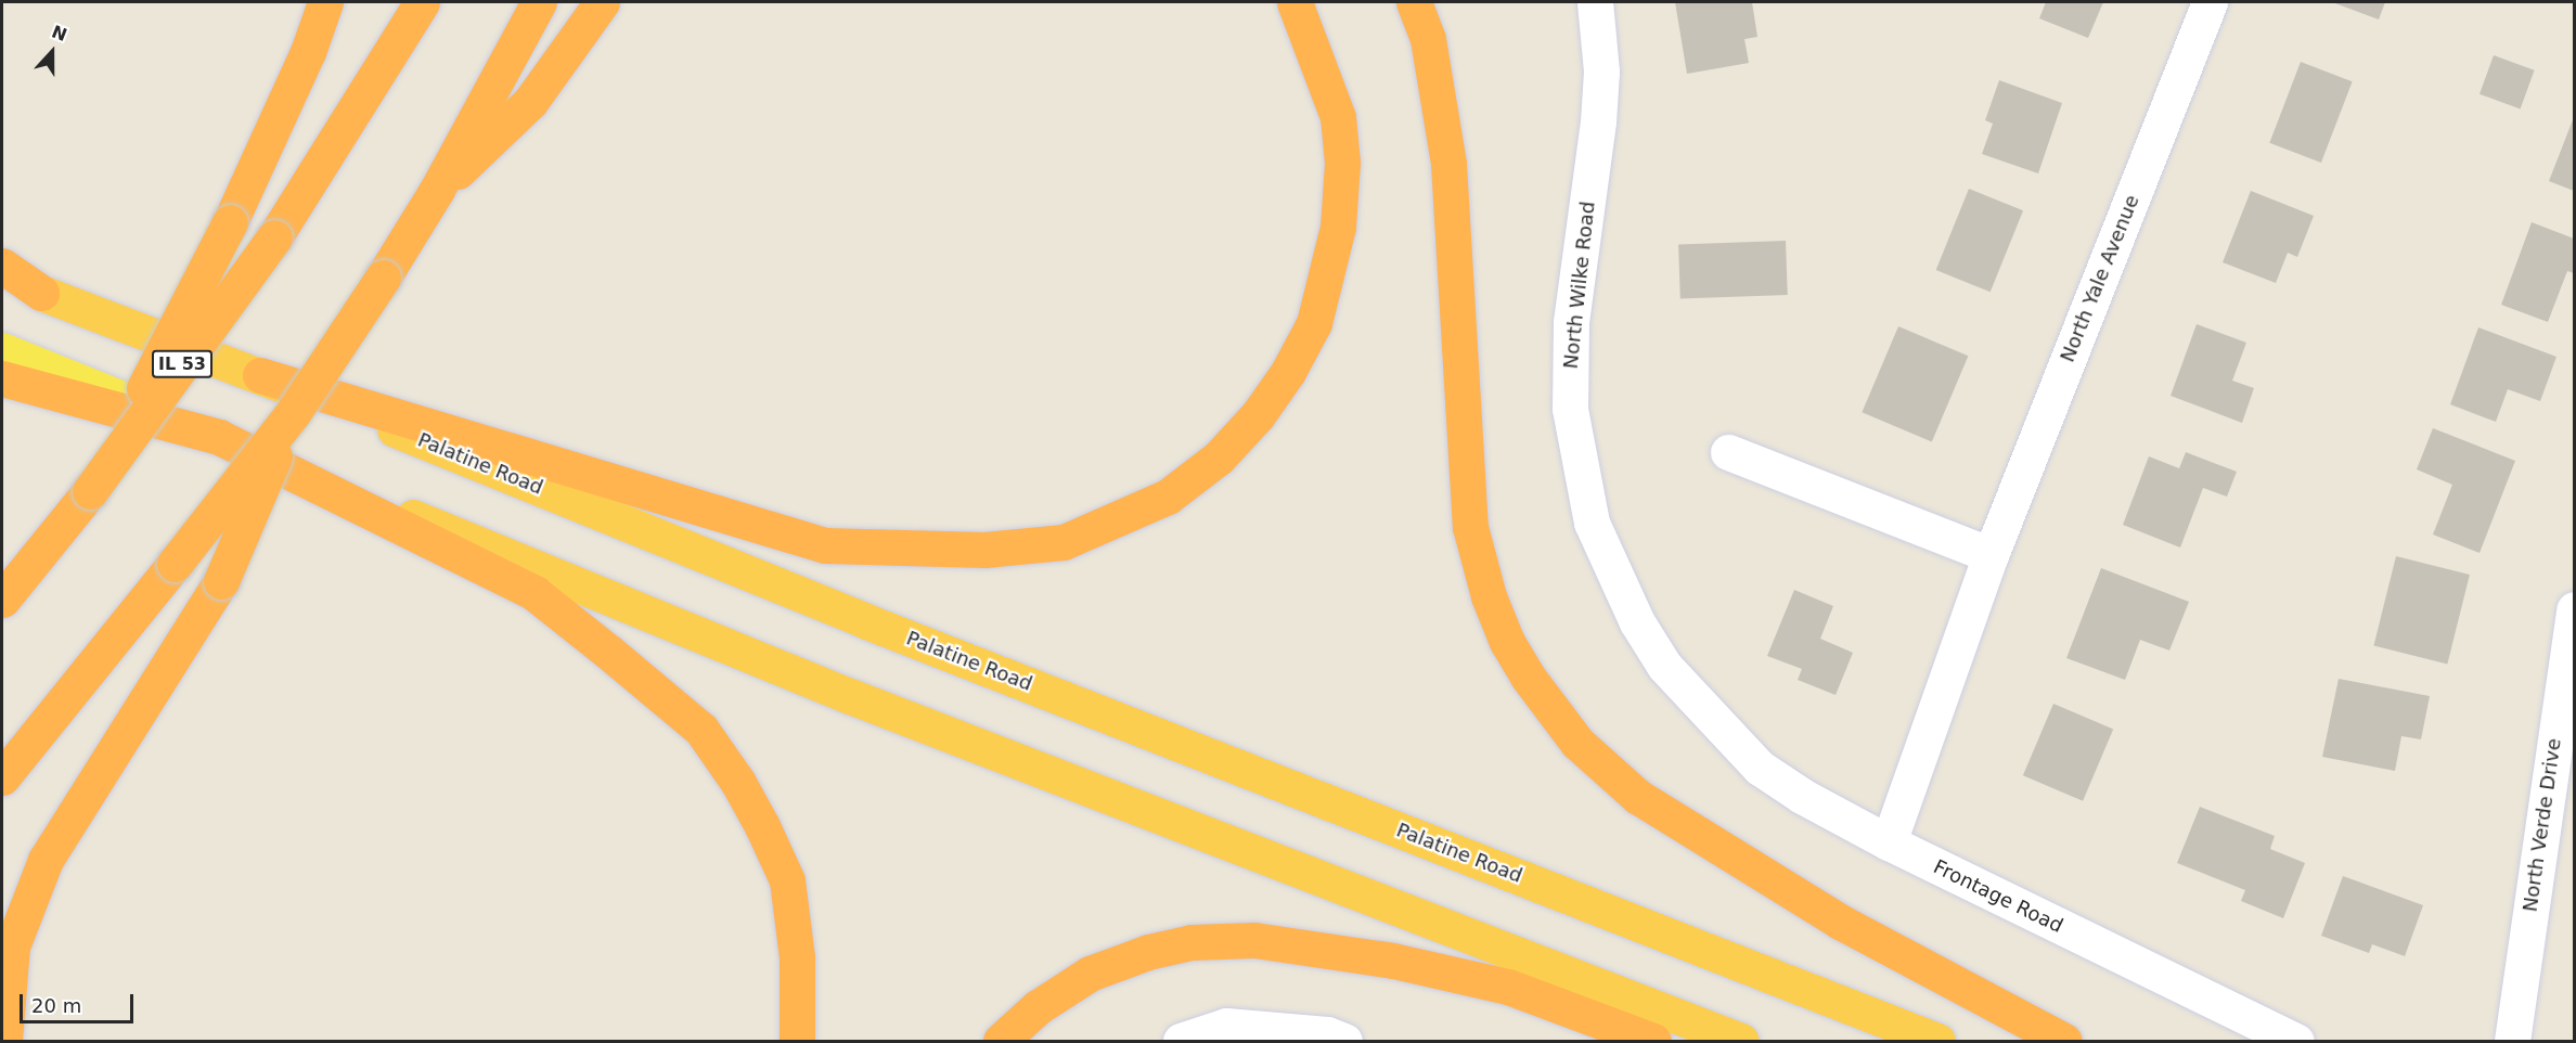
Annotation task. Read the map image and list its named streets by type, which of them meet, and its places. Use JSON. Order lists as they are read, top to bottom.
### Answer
{
  "streets": {
    "highway": ["IL 53", "Palatine Road"],
    "street": [
      "North Yale Avenue",
      "North Wilke Road",
      "North Verde Drive",
      "Frontage Road"
    ]
  },
  "crossings": [
    ["North Yale Avenue", "Frontage Road"],
    ["North Wilke Road", "Frontage Road"]
  ],
  "scale_bar": "20 m",
  "north": "top"
}
